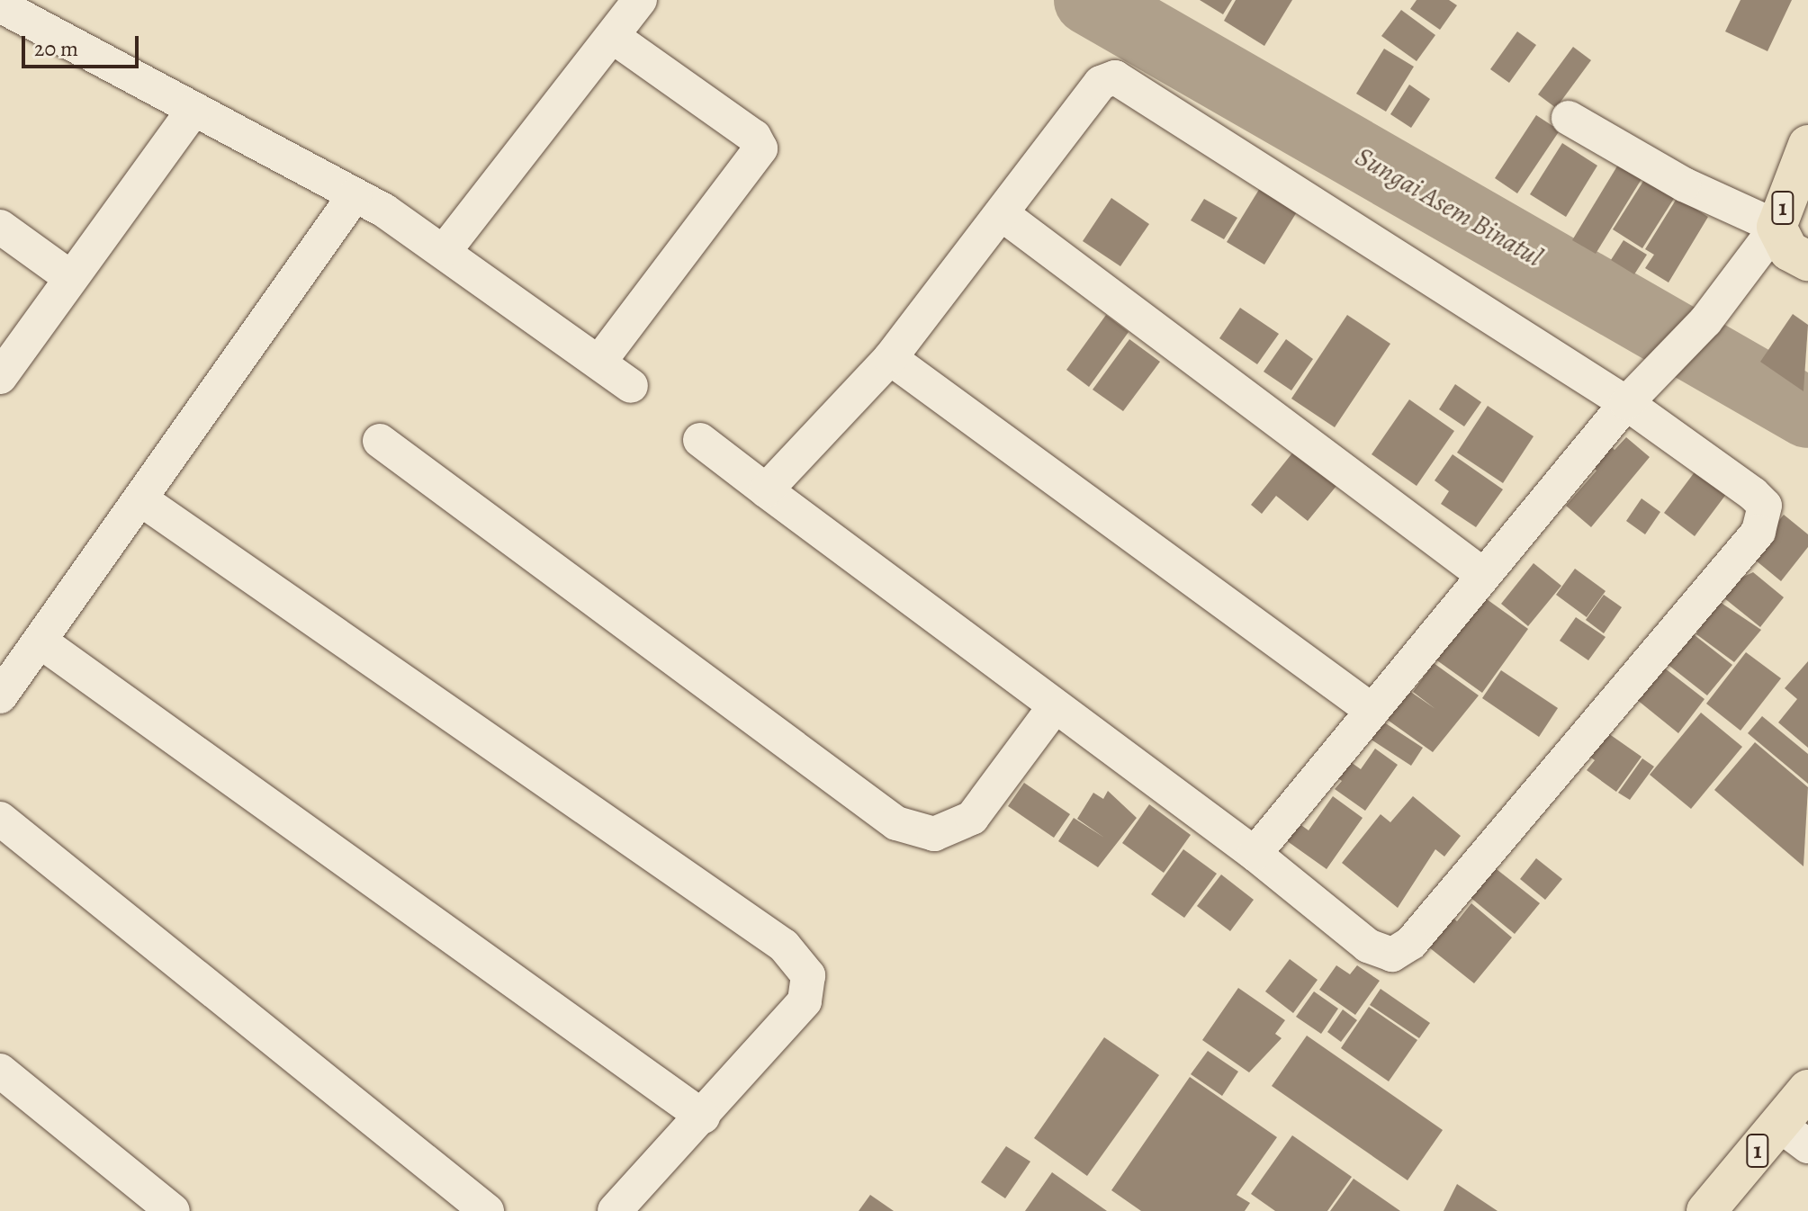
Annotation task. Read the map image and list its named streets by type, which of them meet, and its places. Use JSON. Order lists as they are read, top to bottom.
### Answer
{
  "streets": {
    "highway": ["1"]
  },
  "water": ["Sungai Asem Binatul"],
  "scale_bar": "20 m"
}
